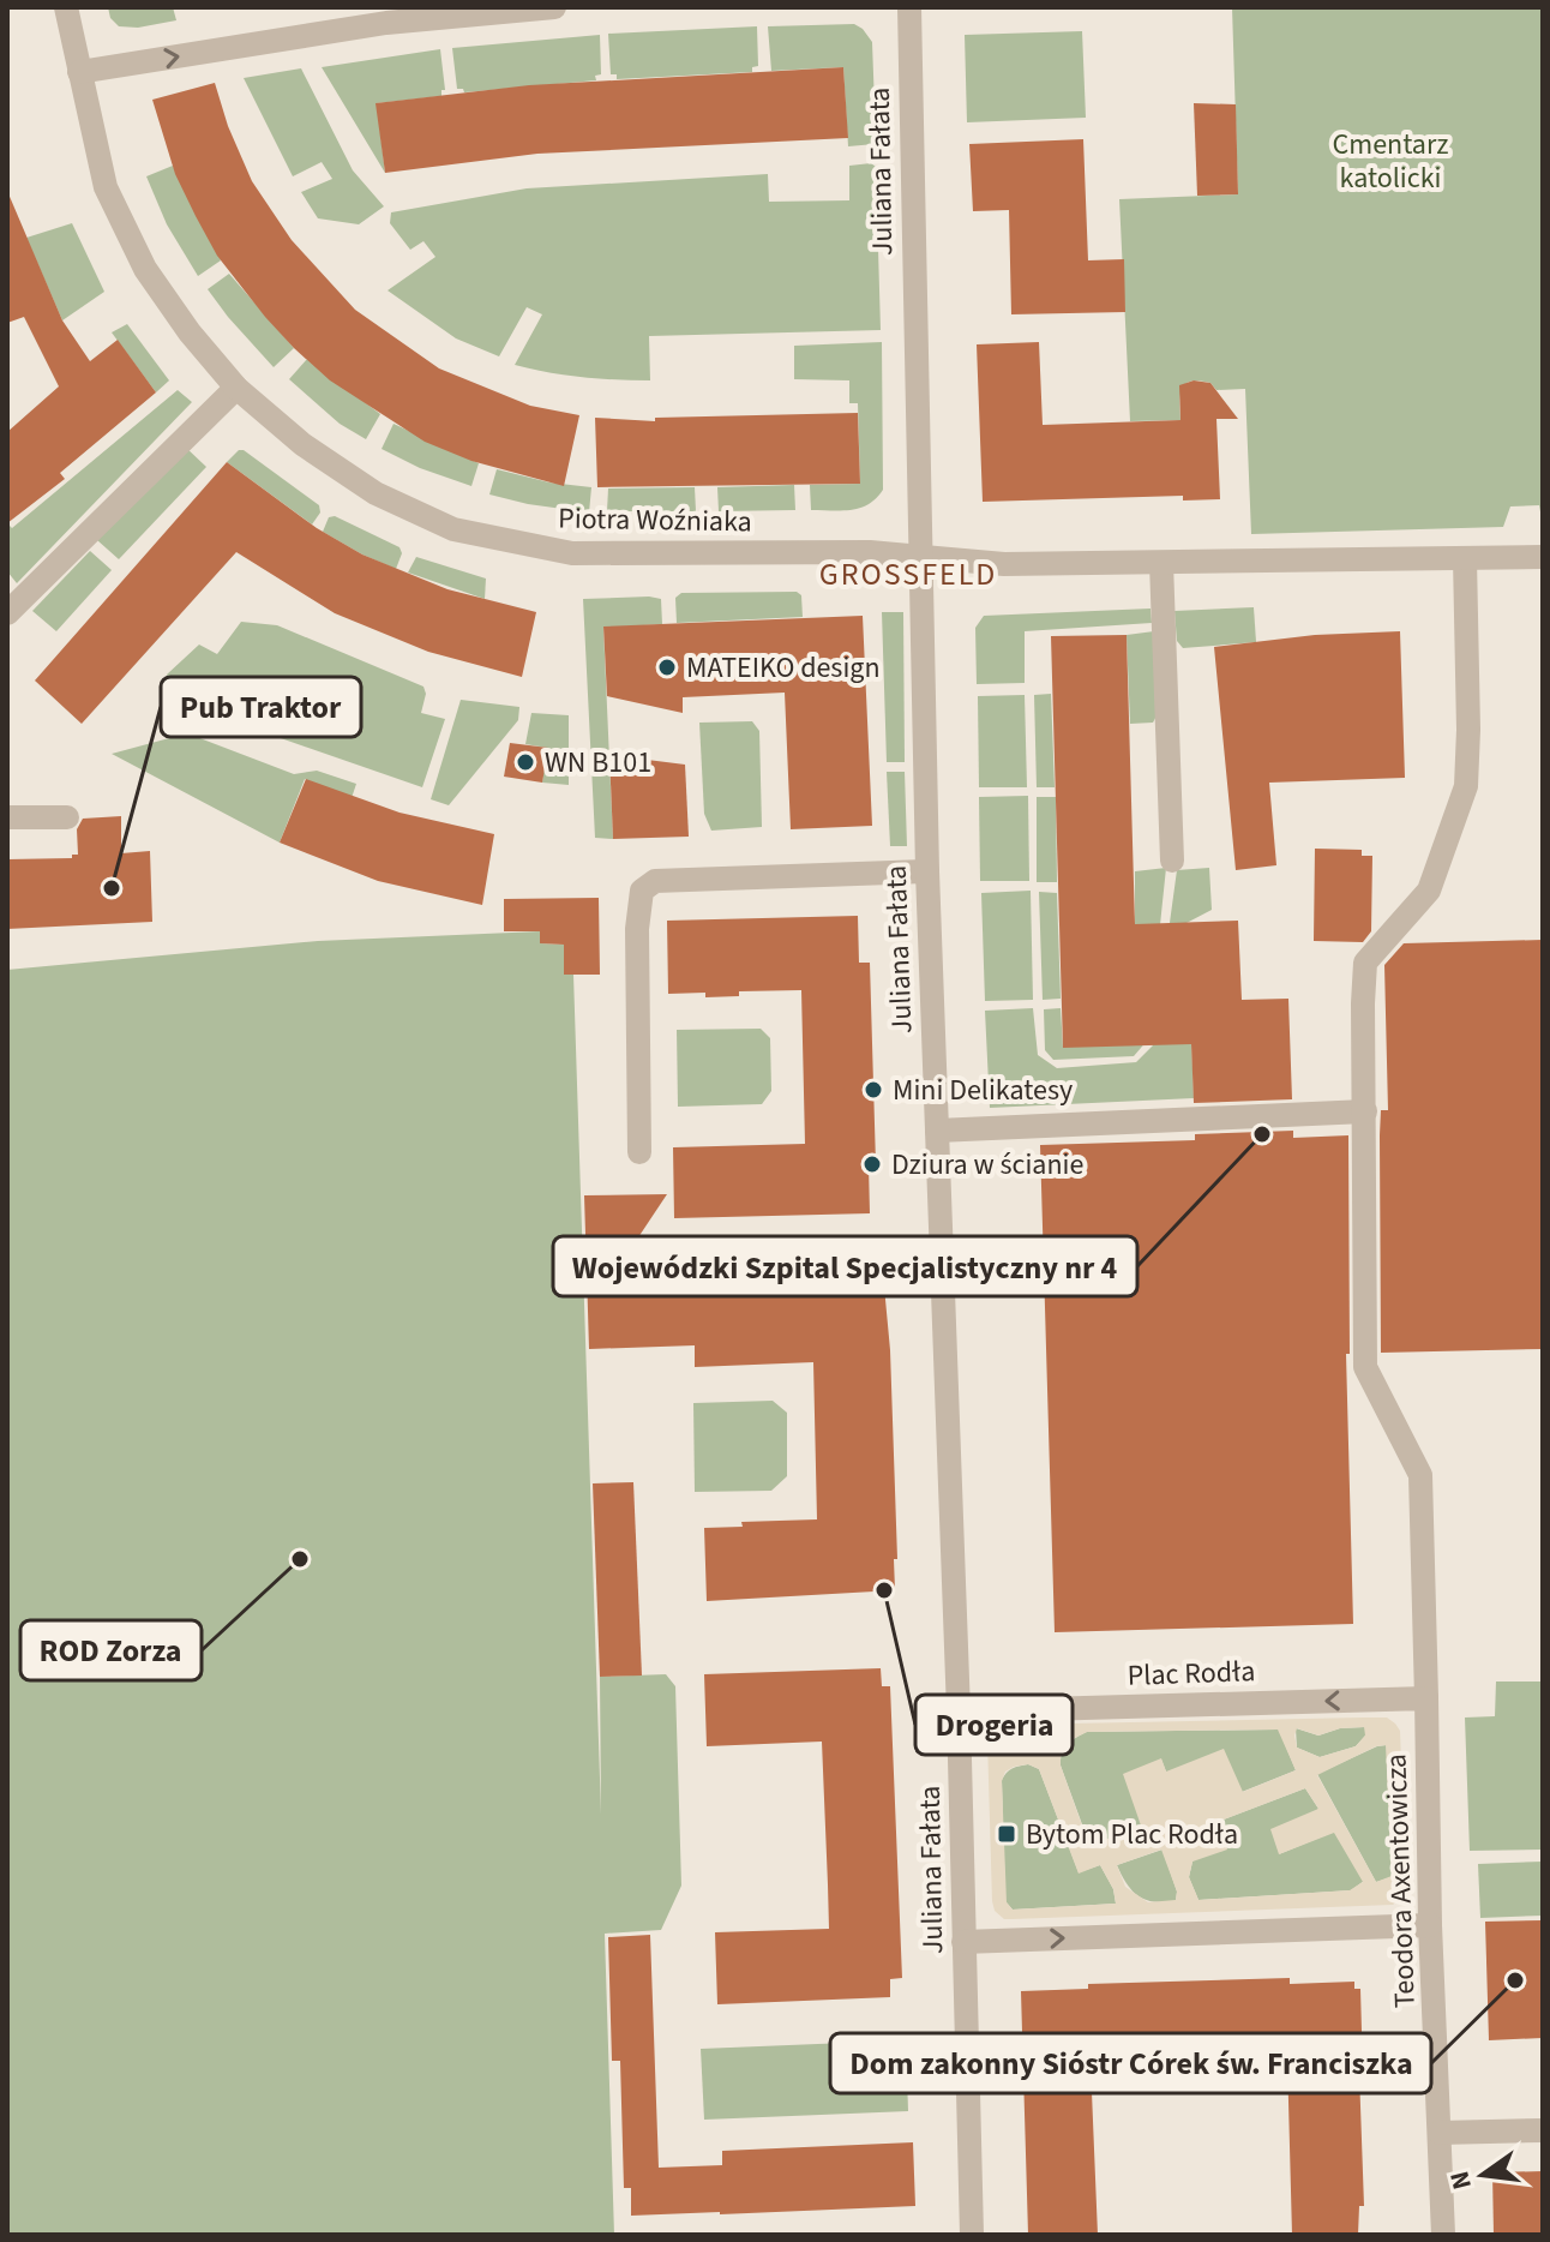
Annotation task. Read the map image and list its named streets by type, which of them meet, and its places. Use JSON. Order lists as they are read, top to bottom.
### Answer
{
  "streets": {
    "street": [
      "Juliana Fałata",
      "Piotra Woźniaka",
      "Plac Rodła",
      "Teodora Axentowicza"
    ]
  },
  "crossings": [
    ["Juliana Fałata", "Piotra Woźniaka"],
    ["Juliana Fałata", "Plac Rodła"],
    ["Piotra Woźniaka", "Teodora Axentowicza"],
    ["Plac Rodła", "Teodora Axentowicza"]
  ],
  "one_way": ["Plac Rodła"],
  "districts": ["GROSSFELD"],
  "parks": ["Cmentarz katolicki"],
  "places": {
    "other": [
      "MATEIKO design",
      "WN B101",
      "Pub Traktor",
      "Mini Delikatesy",
      "Wojewódzki Szpital Specjalistyczny nr 4",
      "Dziura w ścianie",
      "ROD Zorza",
      "Drogeria",
      "Dom zakonny Sióstr Córek św. Franciszka"
    ],
    "transit": ["Bytom Plac Rodła"]
  },
  "north": "left"
}
